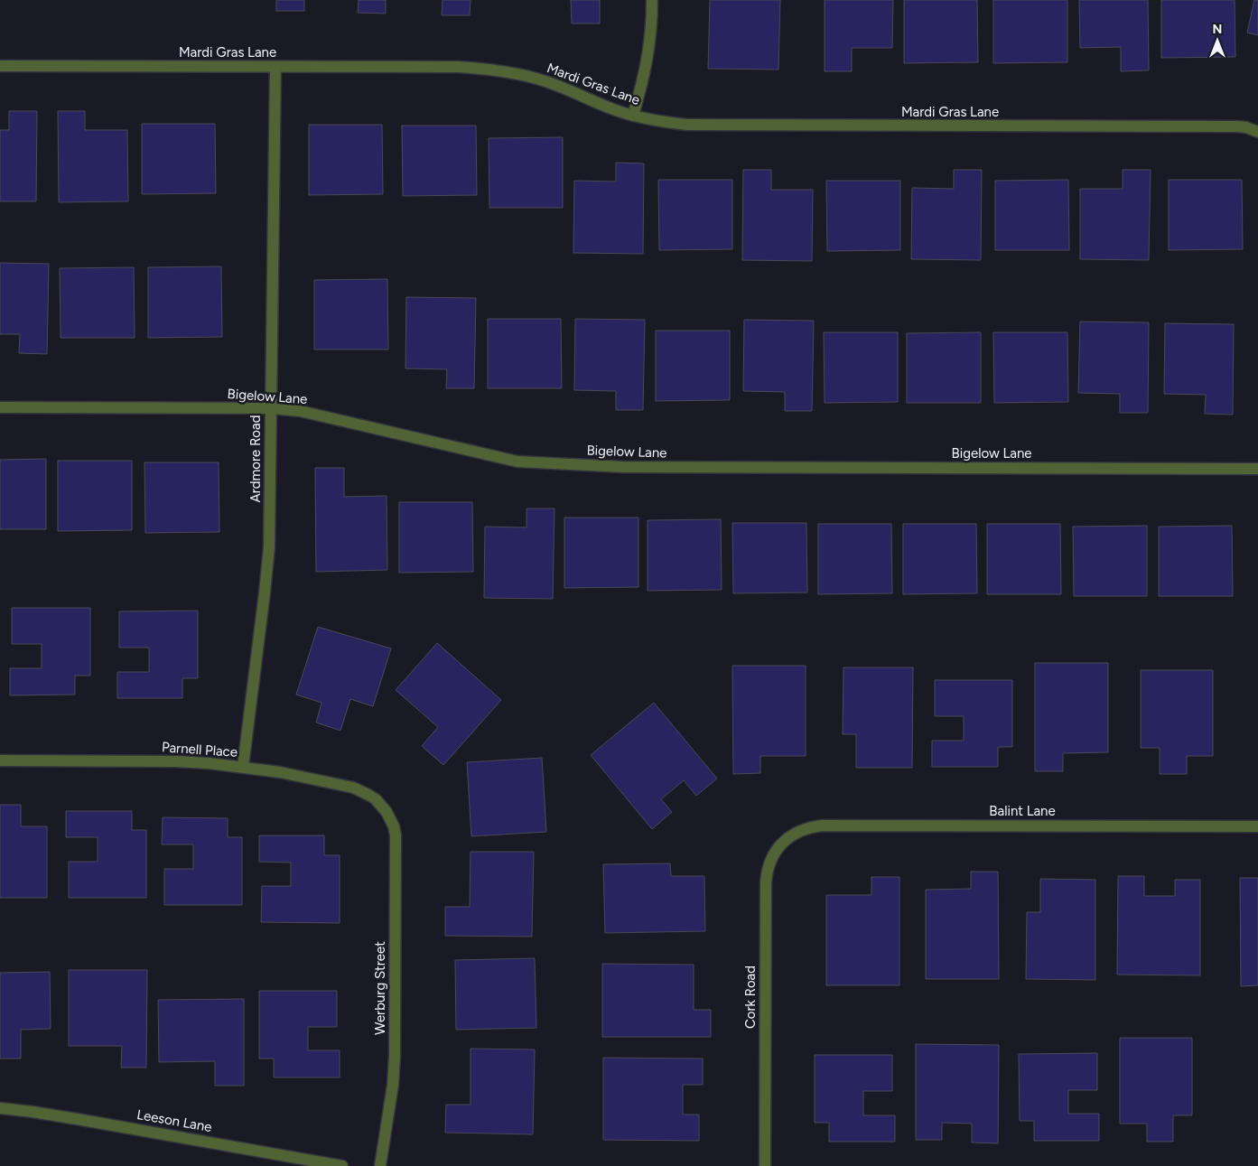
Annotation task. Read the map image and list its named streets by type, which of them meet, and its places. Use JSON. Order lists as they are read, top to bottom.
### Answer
{
  "streets": {
    "street": [
      "Mardi Gras Lane",
      "Bigelow Lane",
      "Ardmore Road",
      "Parnell Place",
      "Balint Lane",
      "Werburg Street",
      "Cork Road",
      "Leeson Lane"
    ]
  },
  "crossings": [
    ["Mardi Gras Lane", "Ardmore Road"],
    ["Bigelow Lane", "Ardmore Road"],
    ["Ardmore Road", "Parnell Place"],
    ["Parnell Place", "Werburg Street"],
    ["Balint Lane", "Cork Road"]
  ],
  "north": "top"
}
